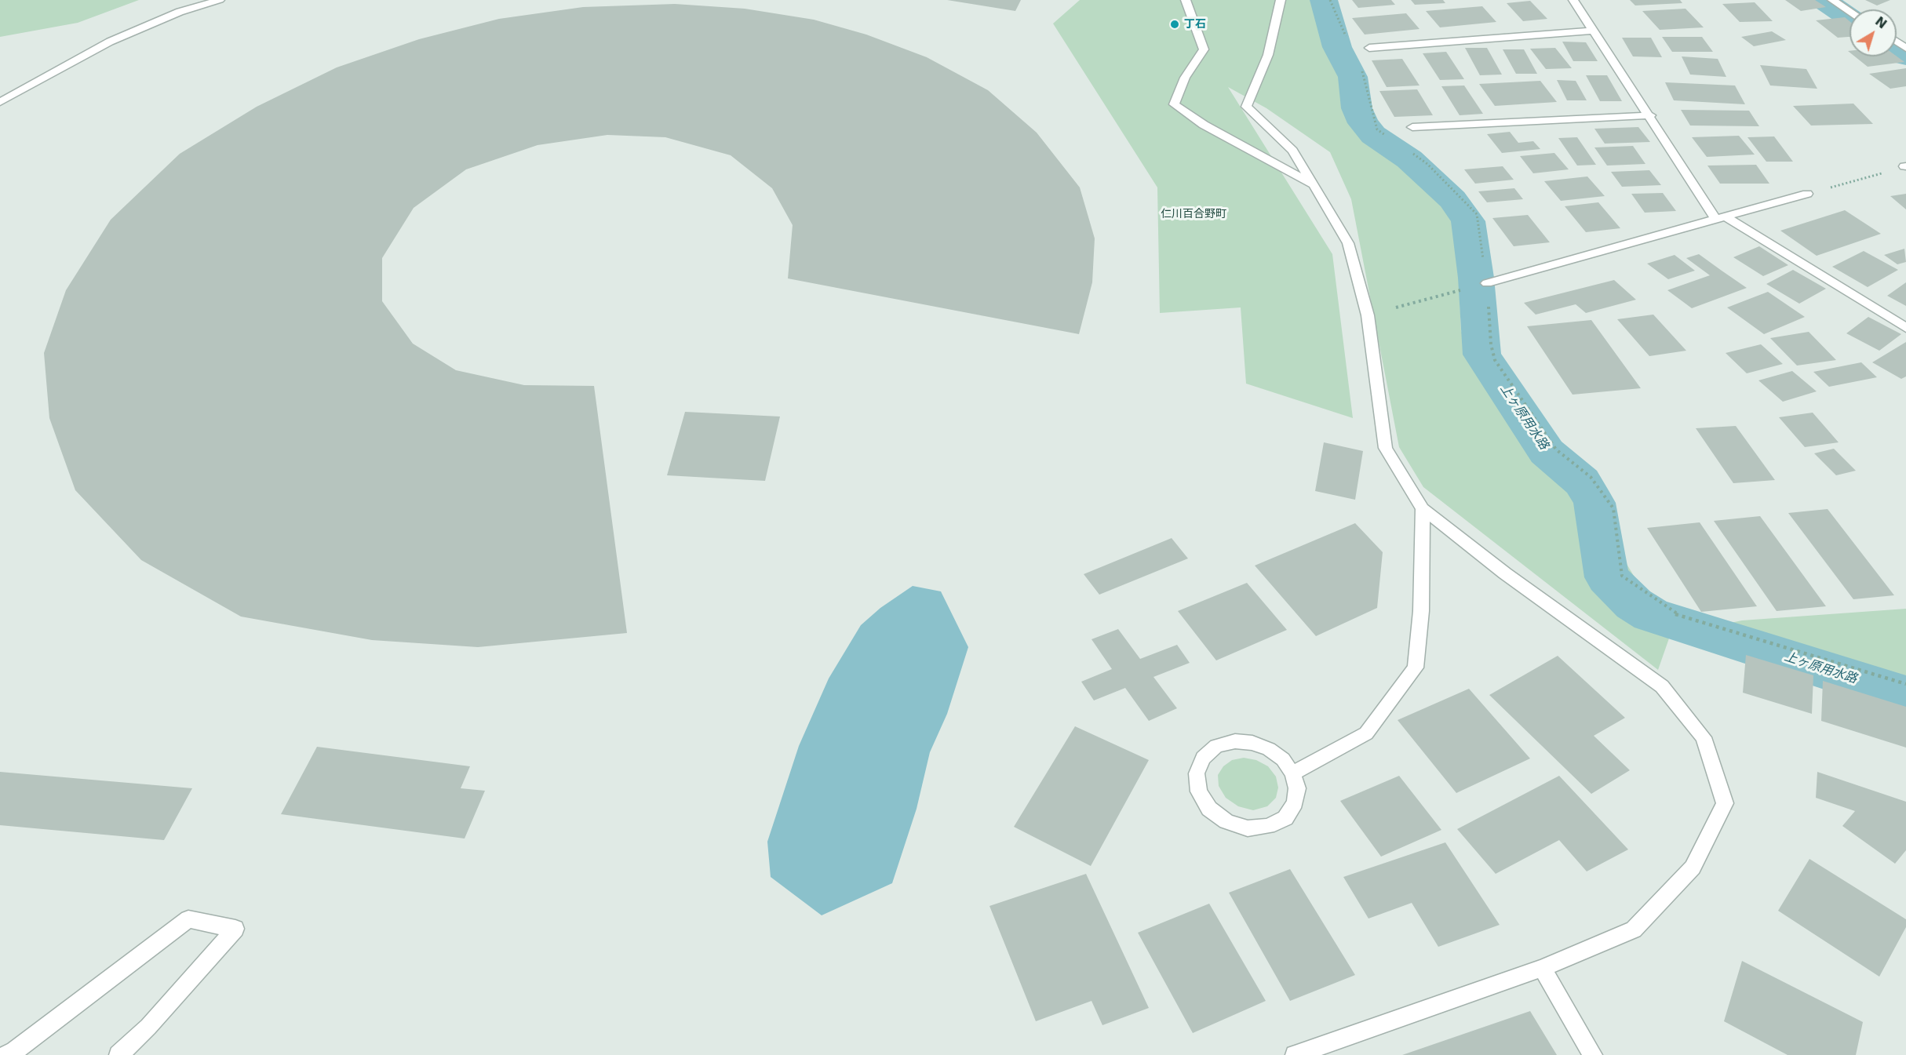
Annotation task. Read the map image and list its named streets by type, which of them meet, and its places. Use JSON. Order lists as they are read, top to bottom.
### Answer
{
  "districts": ["仁川百合野町"],
  "water": ["上ヶ原用水路"],
  "places": ["丁石"],
  "north": "top right"
}
